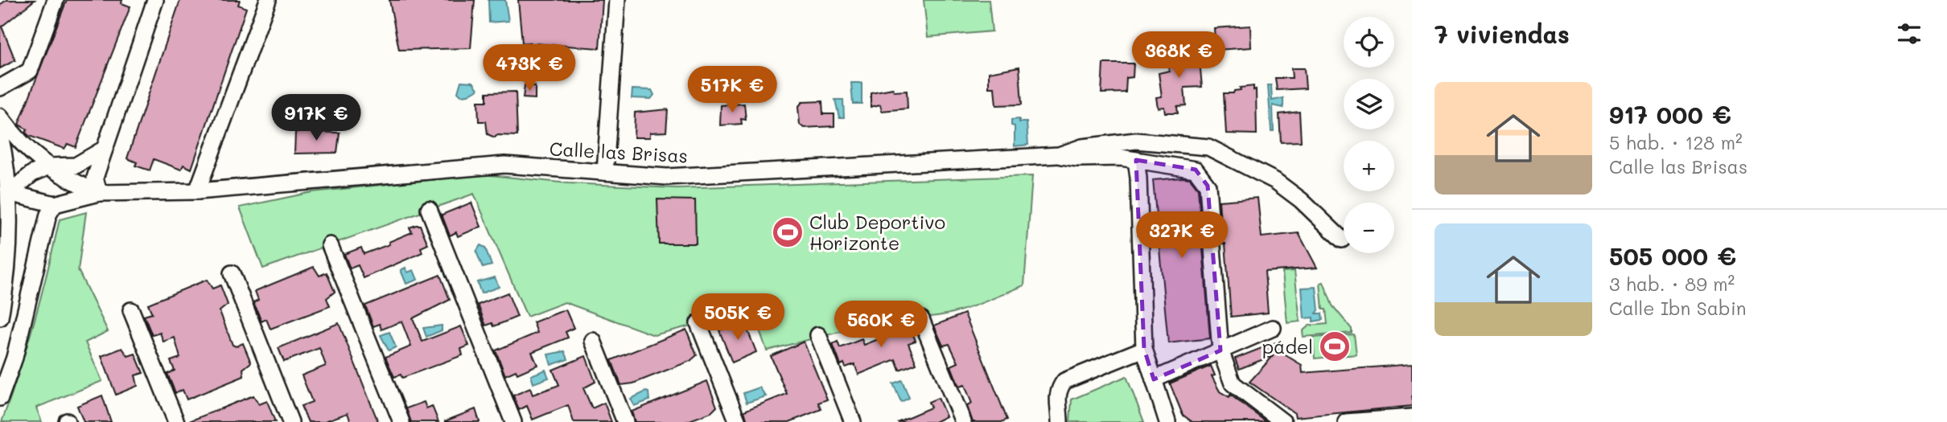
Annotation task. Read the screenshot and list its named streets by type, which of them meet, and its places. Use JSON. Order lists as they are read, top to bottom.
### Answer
{
  "streets": {
    "street": ["Calle las Brisas"]
  },
  "places": {
    "sports": ["Club Deportivo Horizonte", "pádel"]
  },
  "page": {
    "heading": "7 viviendas",
    "map_buttons": ["+", "−"],
    "price": [
      "368K €",
      "473K €",
      "517K €",
      "917K €",
      "327K €",
      "505K €",
      "560K €"
    ],
    "list": [
      {
        "name": "917 000 €",
        "note": "5 hab. · 128 m² · Calle las Brisas"
      },
      {
        "name": "505 000 €",
        "note": "3 hab. · 89 m² · Calle Ibn Sabin"
      }
    ]
  }
}
